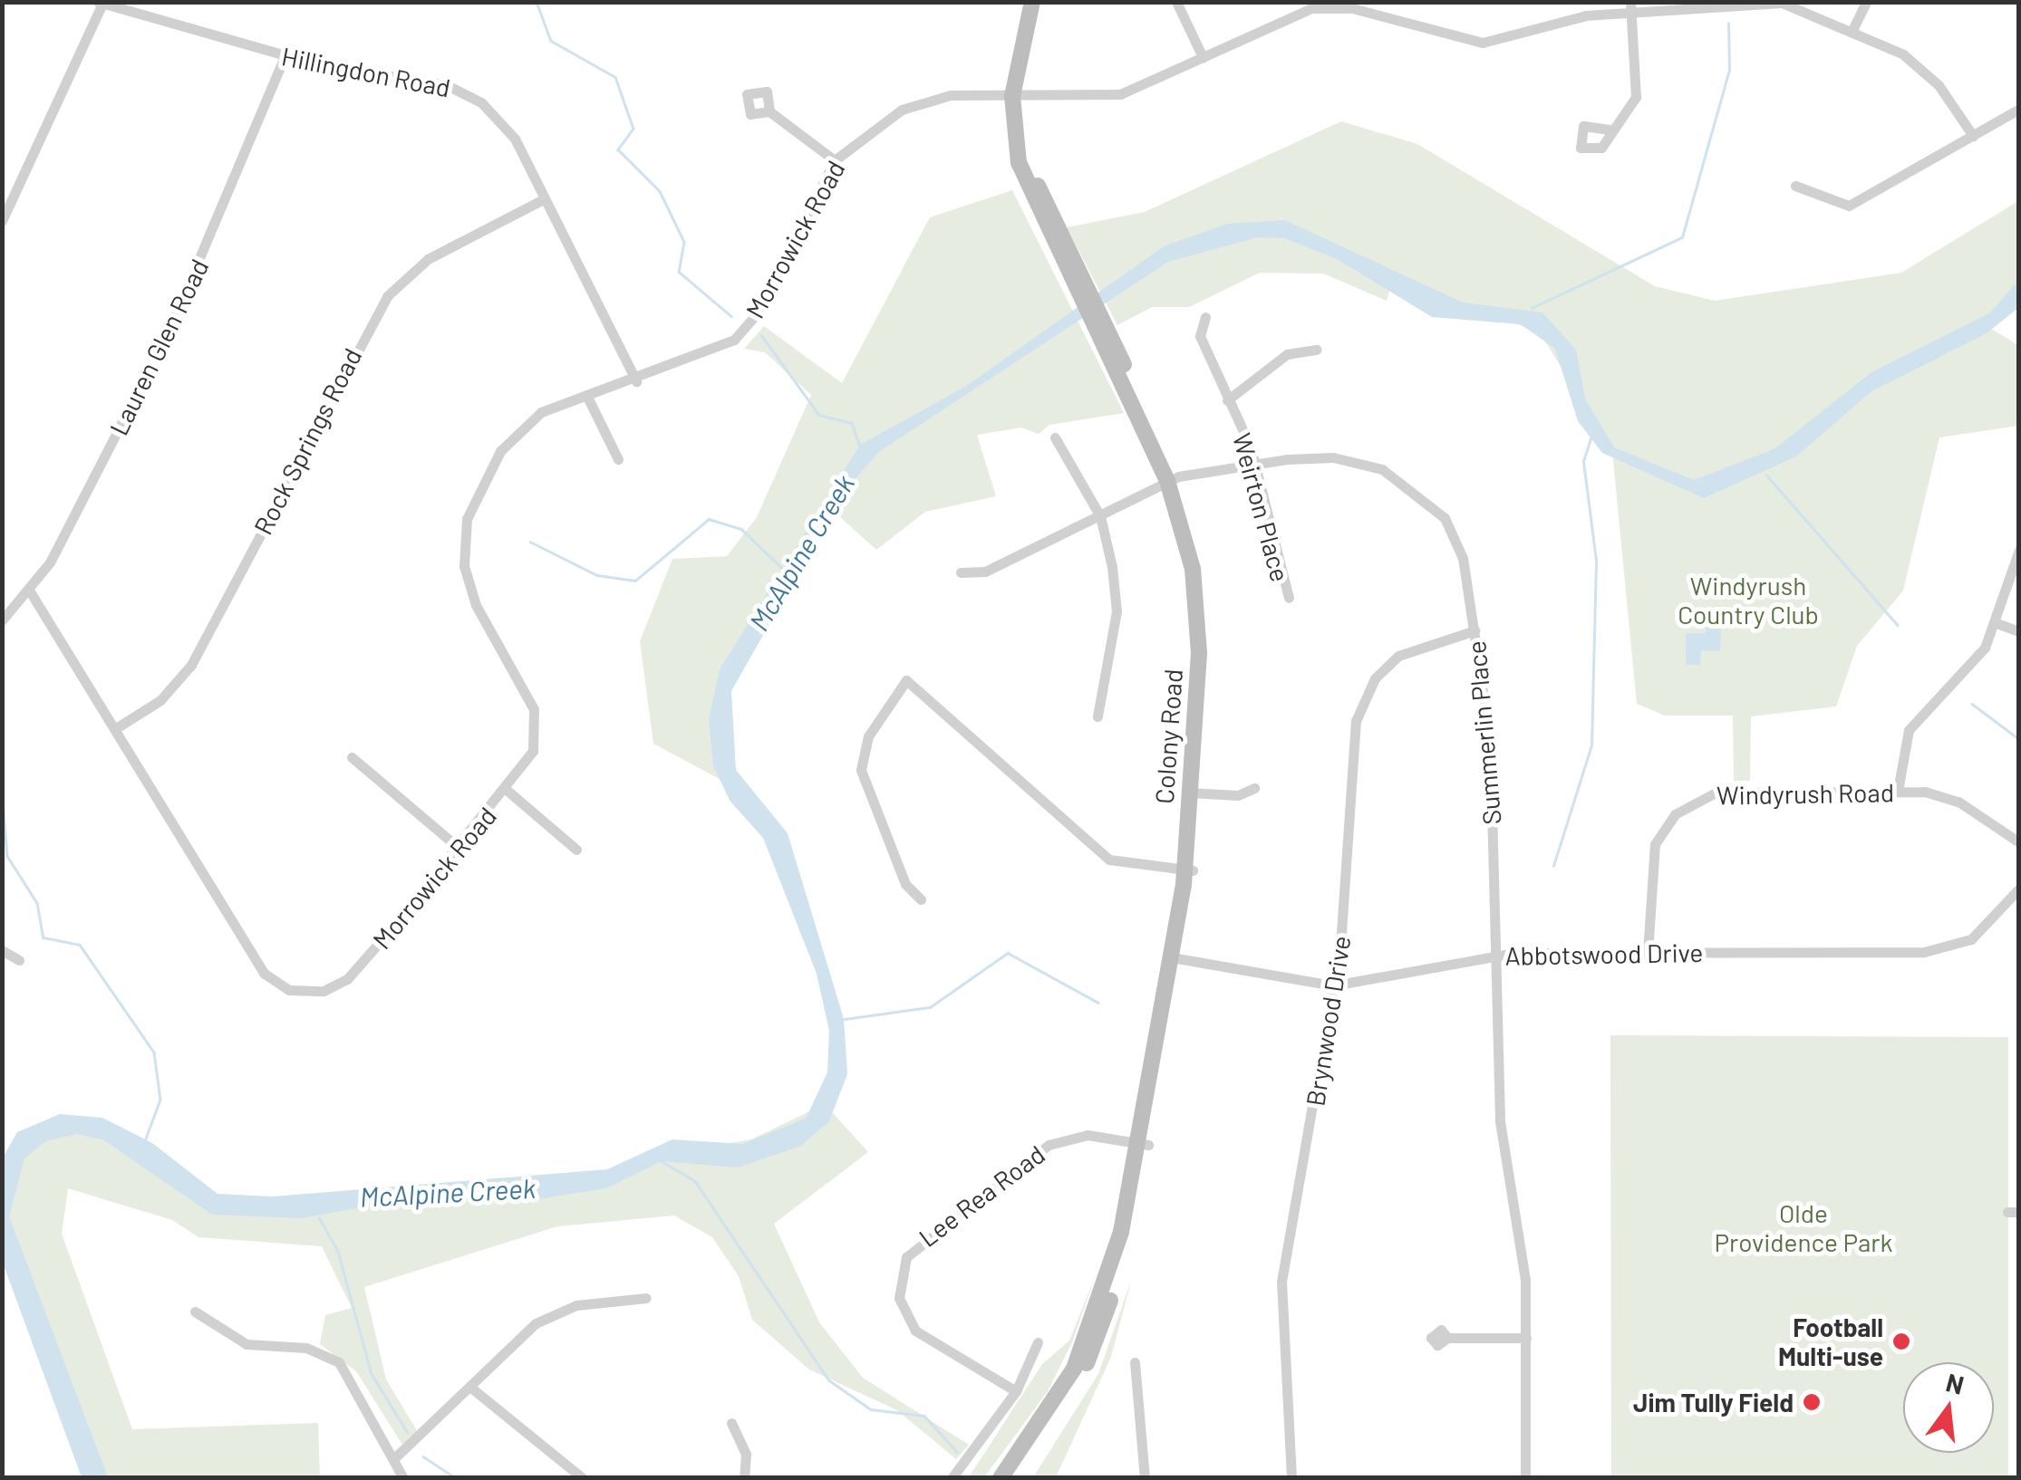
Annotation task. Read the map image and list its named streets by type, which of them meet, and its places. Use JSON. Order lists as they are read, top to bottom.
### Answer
{
  "streets": {
    "main road": ["Colony Road"],
    "street": [
      "Hillingdon Road",
      "Morrowick Road",
      "Lauren Glen Road",
      "Rock Springs Road",
      "Weirton Place",
      "Summerlin Place",
      "Windyrush Road",
      "Abbotswood Drive",
      "Brynwood Drive",
      "Lee Rea Road"
    ]
  },
  "crossings": [
    ["Hillingdon Road", "Morrowick Road"],
    ["Hillingdon Road", "Lauren Glen Road"],
    ["Hillingdon Road", "Rock Springs Road"],
    ["Morrowick Road", "Lauren Glen Road"],
    ["Morrowick Road", "Rock Springs Road"],
    ["Morrowick Road", "Colony Road"],
    ["Weirton Place", "Summerlin Place"],
    ["Summerlin Place", "Colony Road"],
    ["Summerlin Place", "Abbotswood Drive"],
    ["Summerlin Place", "Brynwood Drive"],
    ["Colony Road", "Abbotswood Drive"],
    ["Colony Road", "Lee Rea Road"],
    ["Windyrush Road", "Abbotswood Drive"],
    ["Abbotswood Drive", "Brynwood Drive"]
  ],
  "water": ["McAlpine Creek"],
  "parks": ["Windyrush Country Club", "Olde Providence Park"],
  "places": ["Football Multi-use", "Jim Tully Field"],
  "north": "top"
}
